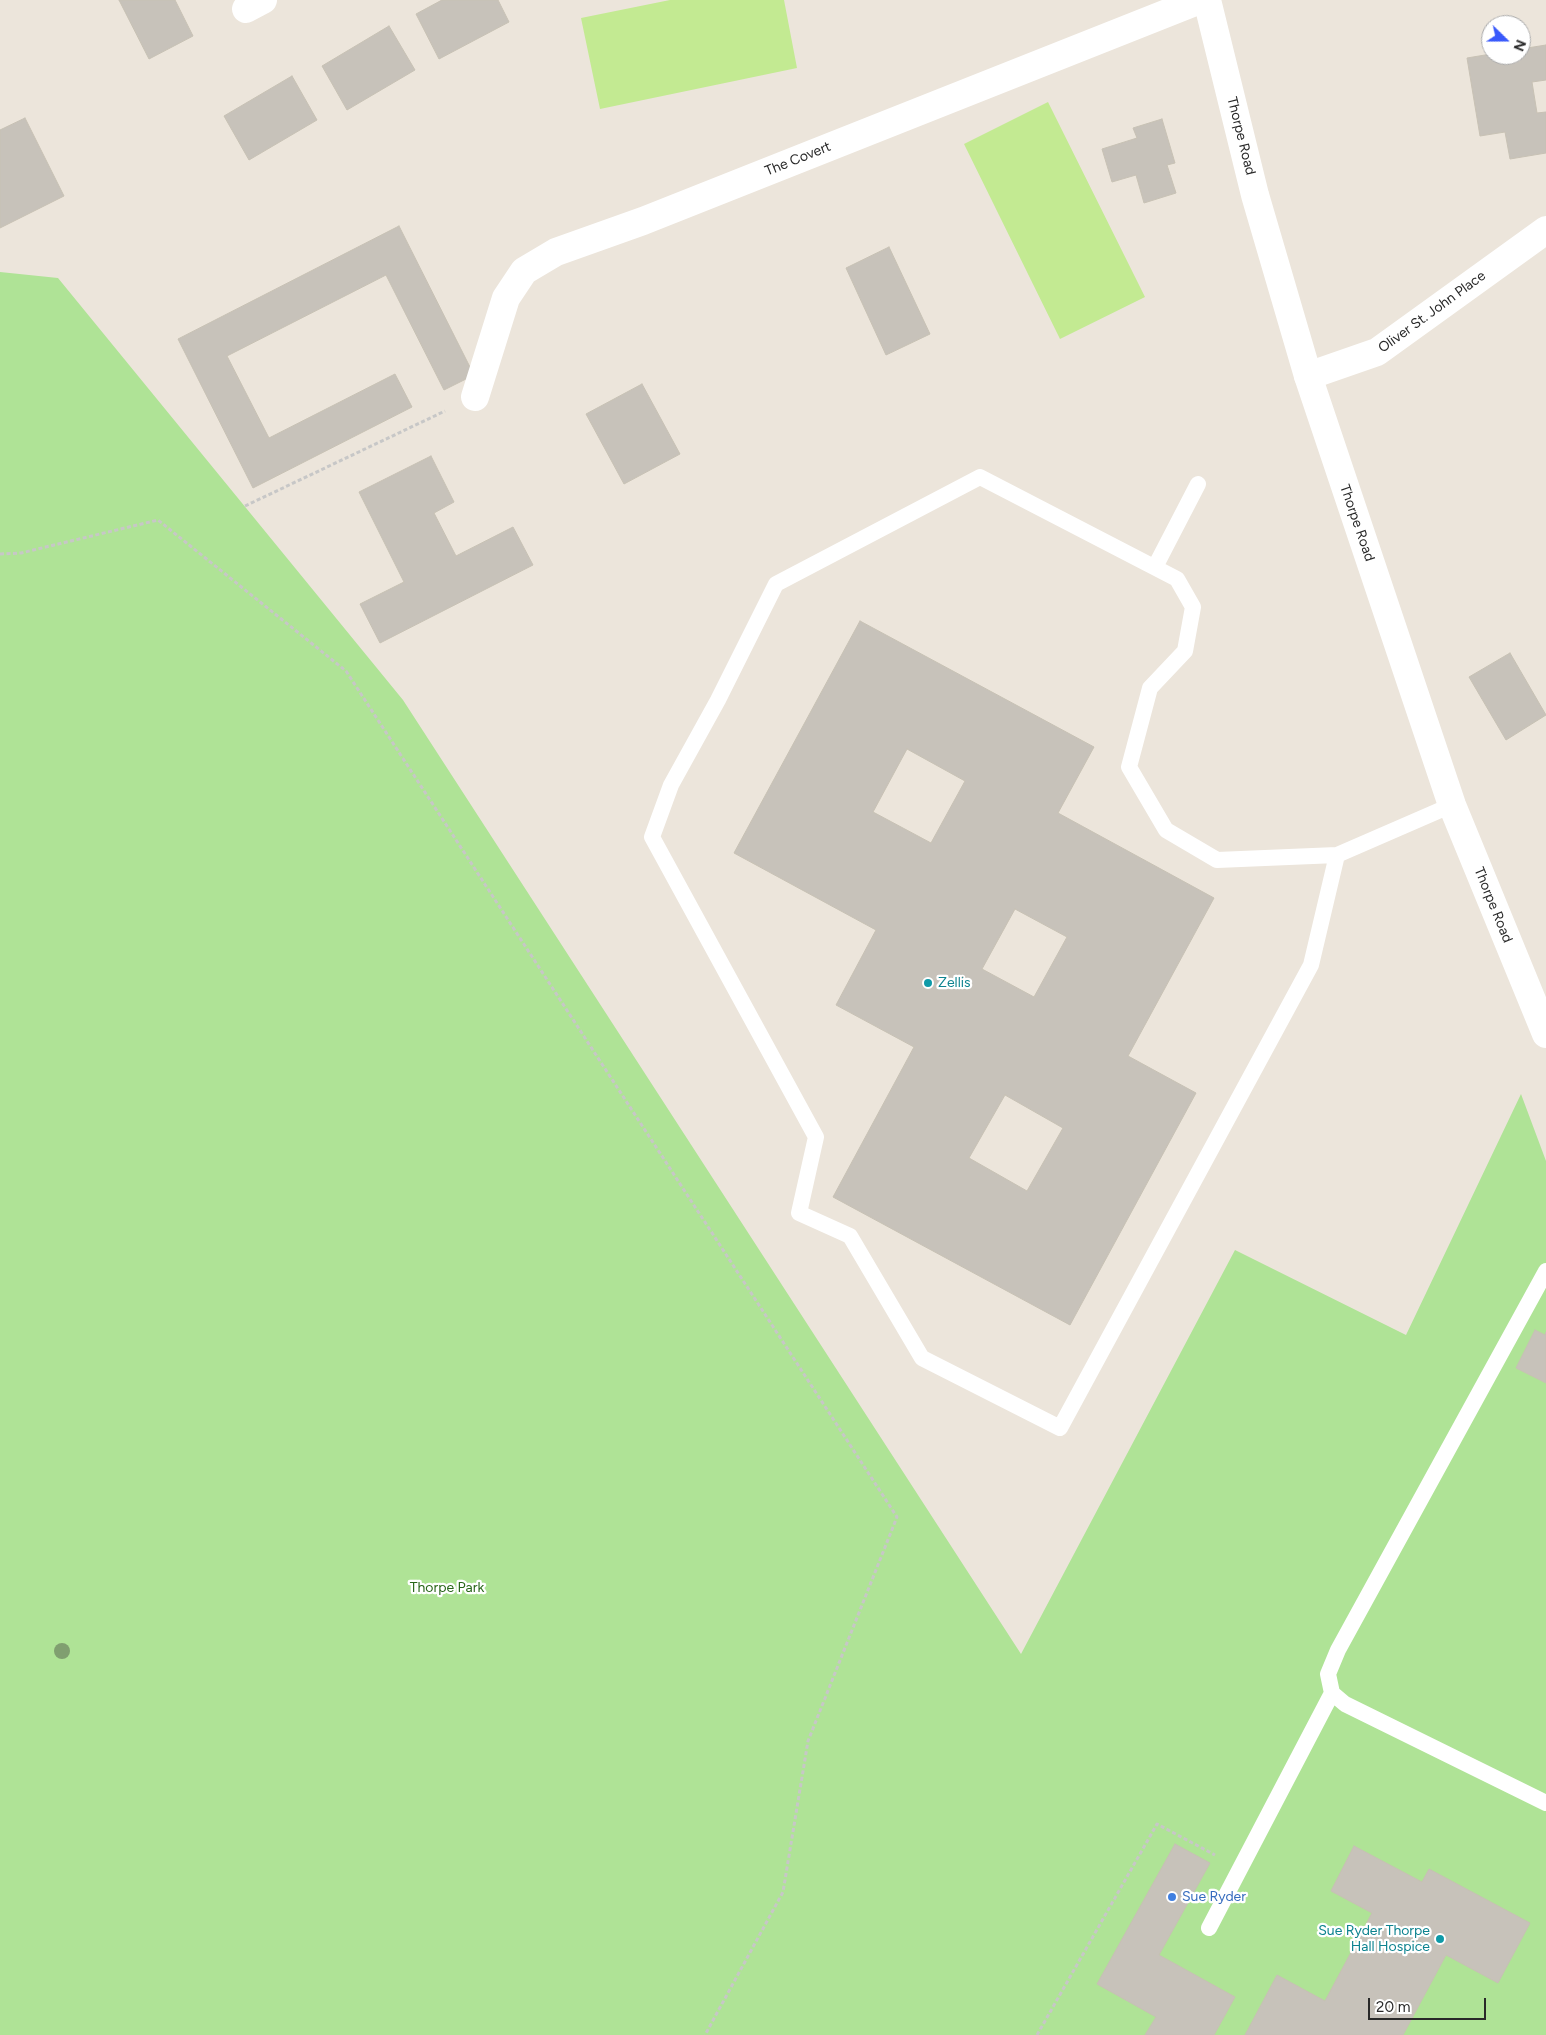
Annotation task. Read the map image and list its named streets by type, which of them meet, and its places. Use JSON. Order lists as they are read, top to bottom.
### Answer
{
  "streets": {
    "street": ["Thorpe Road", "The Covert", "Oliver St. John Place"]
  },
  "crossings": [
    ["Thorpe Road", "Oliver St. John Place"]
  ],
  "parks": ["Thorpe Park"],
  "places": ["Zellis", "Sue Ryder", "Sue Ryder Thorpe Hall Hospice"],
  "scale_bar": "20 m",
  "north": "right"
}
